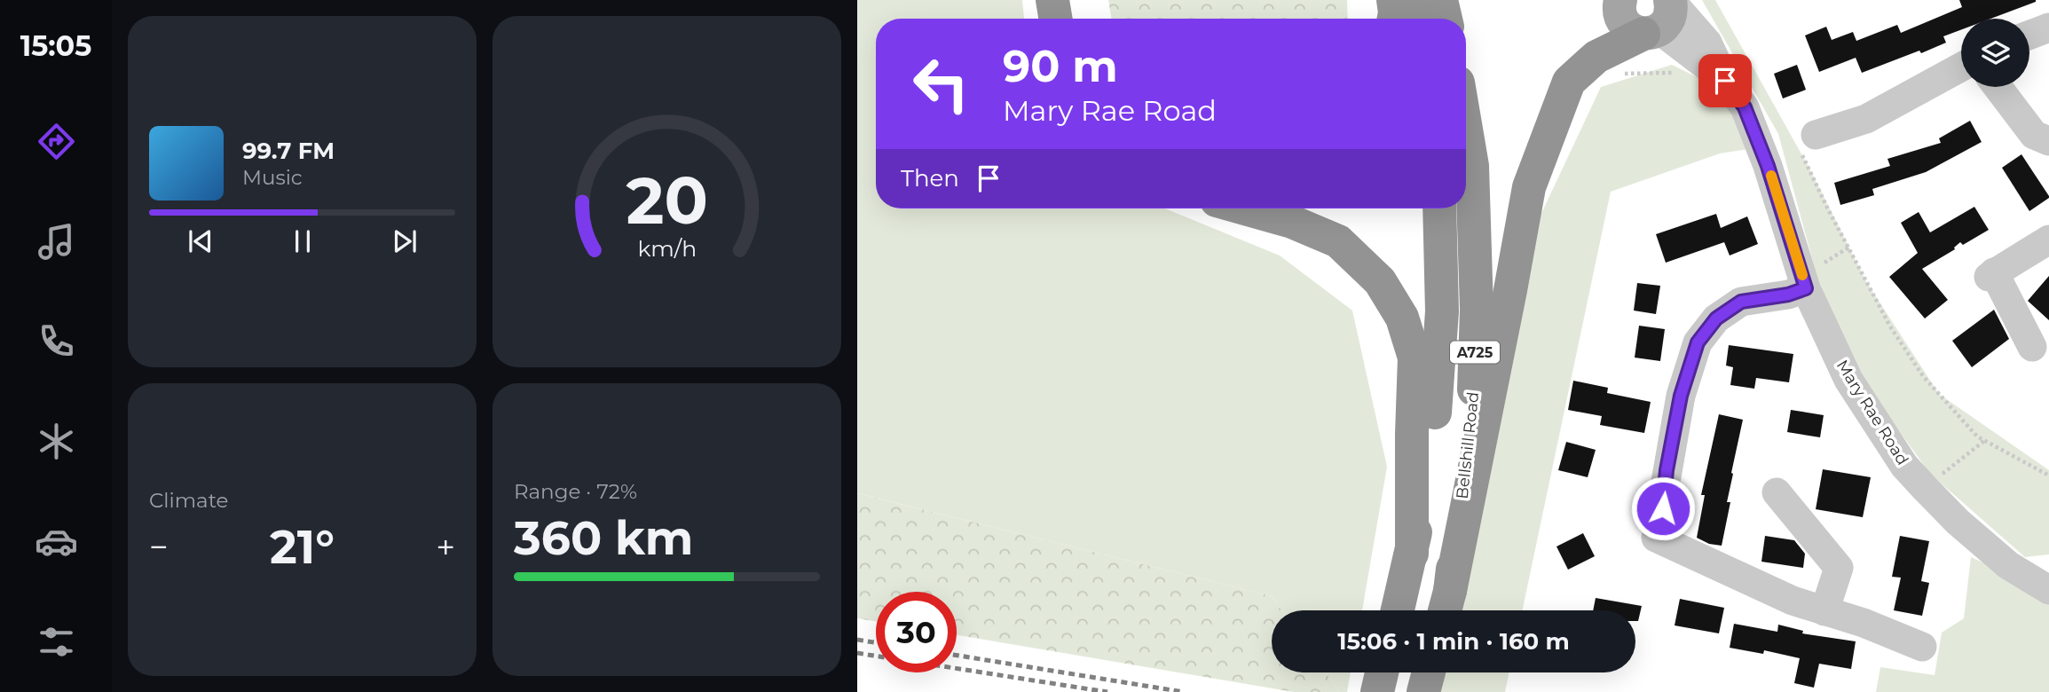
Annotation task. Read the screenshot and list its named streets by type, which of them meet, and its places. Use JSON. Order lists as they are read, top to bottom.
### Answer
{
  "streets": {
    "highway": ["A725", "Bellshill Road"],
    "street": ["Mary Rae Road"]
  },
  "page": {
    "tabs": "15:05",
    "turn": ["90 m", "Mary Rae Road"],
    "song": ["99.7 FM", "Music"],
    "then": "Then",
    "tile": [
      "Climate",
      ["Range · 72%", "360 km"]
    ],
    "heat": ["−", "21°", "+"],
    "limit": "30",
    "trip": "15:06 · 1 min · 160 m",
    "gauge": ["20", "km/h"]
  }
}
